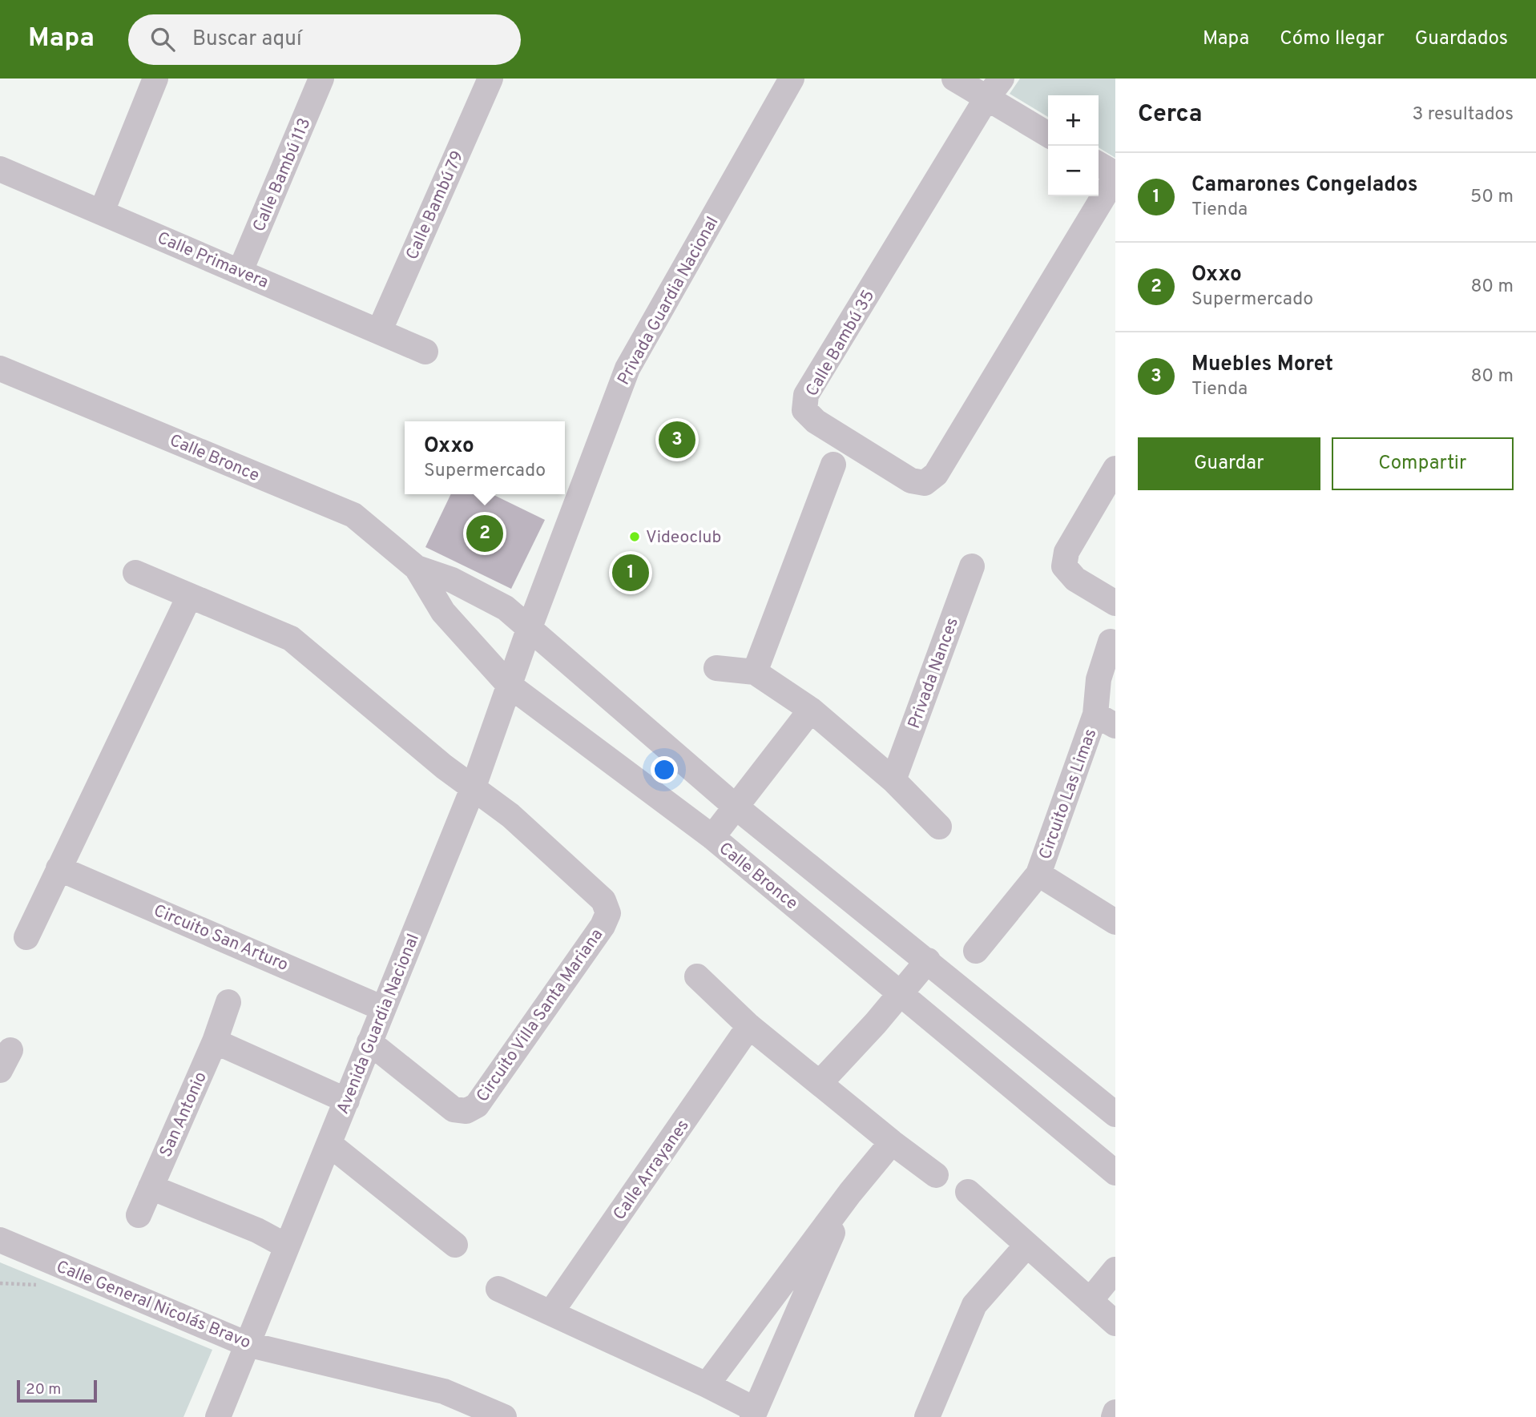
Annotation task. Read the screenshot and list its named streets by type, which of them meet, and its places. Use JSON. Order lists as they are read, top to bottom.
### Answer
{
  "streets": {
    "street": [
      "Calle Bambú 113",
      "Calle Bambú 79",
      "Calle Primavera",
      "Privada Guardia Nacional",
      "Calle Bambú 35",
      "Calle Bronce",
      "Privada Nances",
      "Circuito Las Limas",
      "Circuito San Arturo",
      "Circuito Villa Santa Mariana",
      "Avenida Guardia Nacional",
      "San Antonio",
      "Calle Arrayanes",
      "Calle General Nicolás Bravo"
    ]
  },
  "crossings": [
    ["Calle Bambú 113", "Calle Primavera"],
    ["Calle Bambú 79", "Calle Primavera"],
    ["Privada Guardia Nacional", "Calle Bronce"],
    ["Privada Guardia Nacional", "Avenida Guardia Nacional"],
    ["Calle Bronce", "Avenida Guardia Nacional"],
    ["Circuito San Arturo", "Avenida Guardia Nacional"],
    ["Circuito Villa Santa Mariana", "Avenida Guardia Nacional"],
    ["Avenida Guardia Nacional", "Calle General Nicolás Bravo"]
  ],
  "places": ["Videoclub"],
  "scale_bar": "20 m",
  "page": {
    "header": "Mapa",
    "search": "Buscar aquí",
    "nav": ["Mapa", "Cómo llegar", "Guardados"],
    "heading": ["Cerca", "3 resultados"],
    "map_buttons": ["+", "−"],
    "list": [
      {
        "mark": "1",
        "name": "Camarones Congelados",
        "note": "Tienda",
        "value": "50 m"
      },
      {
        "mark": "2",
        "name": "Oxxo",
        "note": "Supermercado",
        "value": "80 m"
      },
      {
        "mark": "3",
        "name": "Muebles Moret",
        "note": "Tienda",
        "value": "80 m"
      }
    ],
    "pins": ["3", "2", "1"],
    "buttons": ["Guardar", "Compartir"],
    "popup": ["Oxxo", "Supermercado"],
    "scale": "20 m"
  }
}
